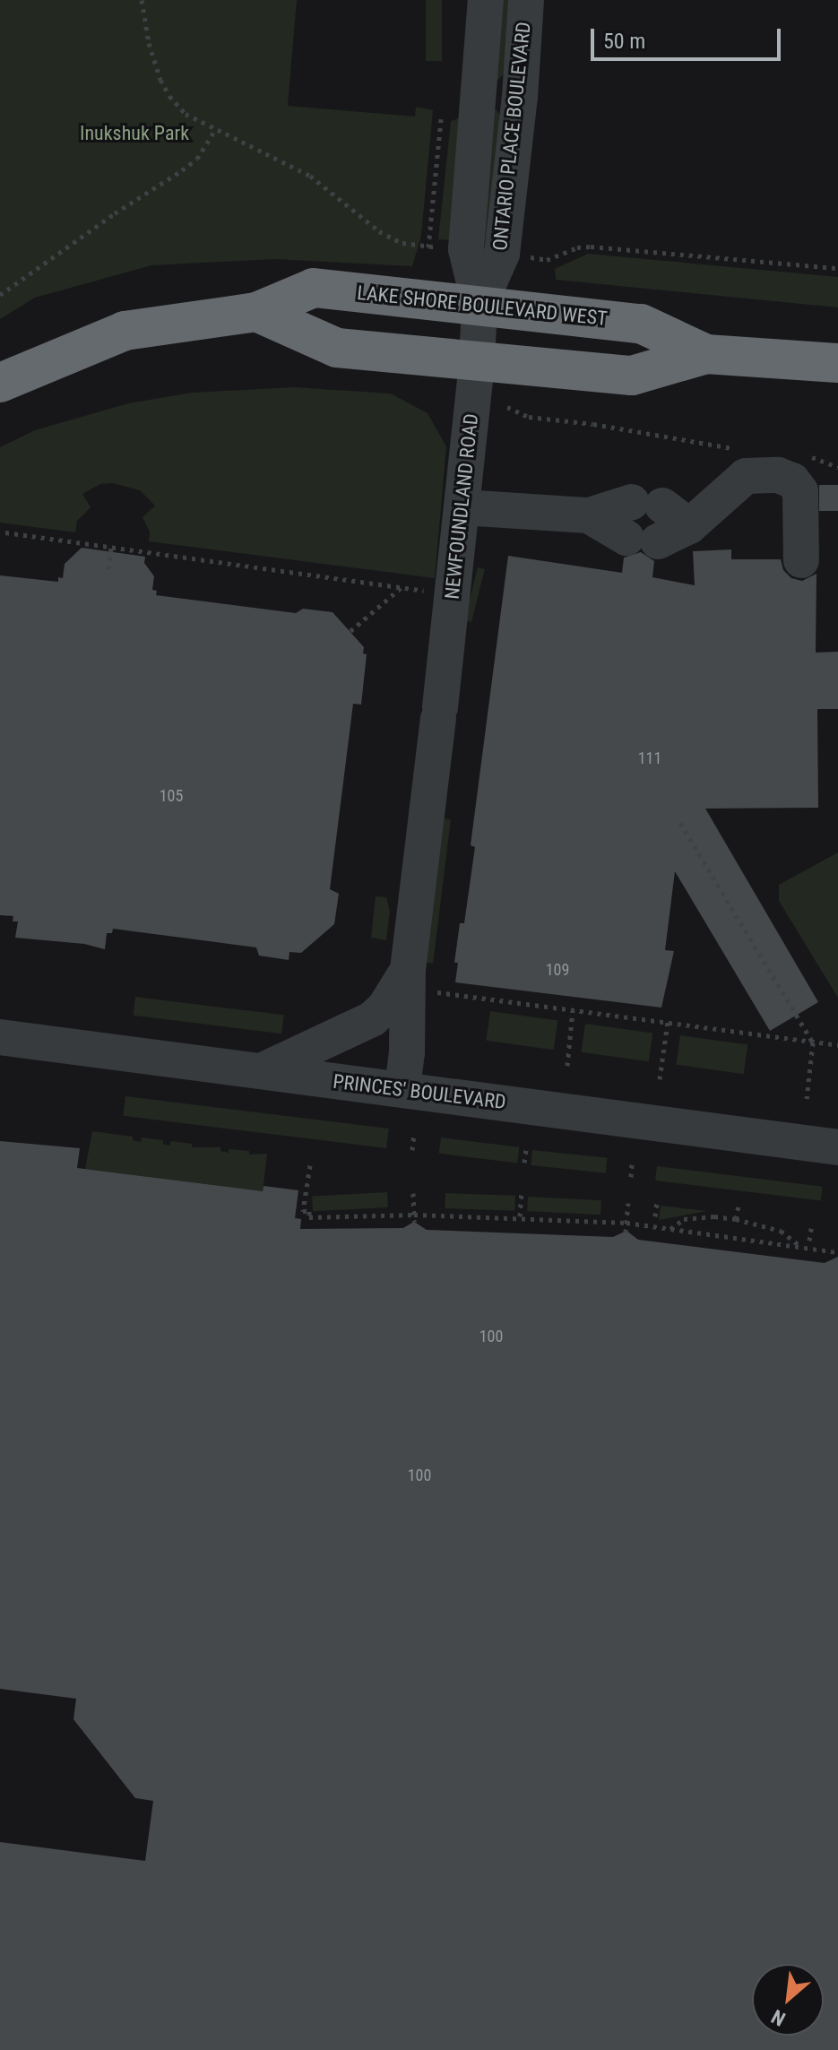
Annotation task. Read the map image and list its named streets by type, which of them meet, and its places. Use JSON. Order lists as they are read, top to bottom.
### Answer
{
  "streets": {
    "highway": ["LAKE SHORE BOULEVARD WEST"],
    "street": ["ONTARIO PLACE BOULEVARD", "NEWFOUNDLAND ROAD", "PRINCES' BOULEVARD"]
  },
  "crossings": [
    ["ONTARIO PLACE BOULEVARD", "LAKE SHORE BOULEVARD WEST"],
    ["ONTARIO PLACE BOULEVARD", "NEWFOUNDLAND ROAD"],
    ["LAKE SHORE BOULEVARD WEST", "NEWFOUNDLAND ROAD"],
    ["NEWFOUNDLAND ROAD", "PRINCES' BOULEVARD"]
  ],
  "parks": ["Inukshuk Park"],
  "house_numbers": [
    "111",
    "105",
    "109",
    "100",
    "100"
  ],
  "scale_bar": "50 m",
  "north": "bottom left"
}
